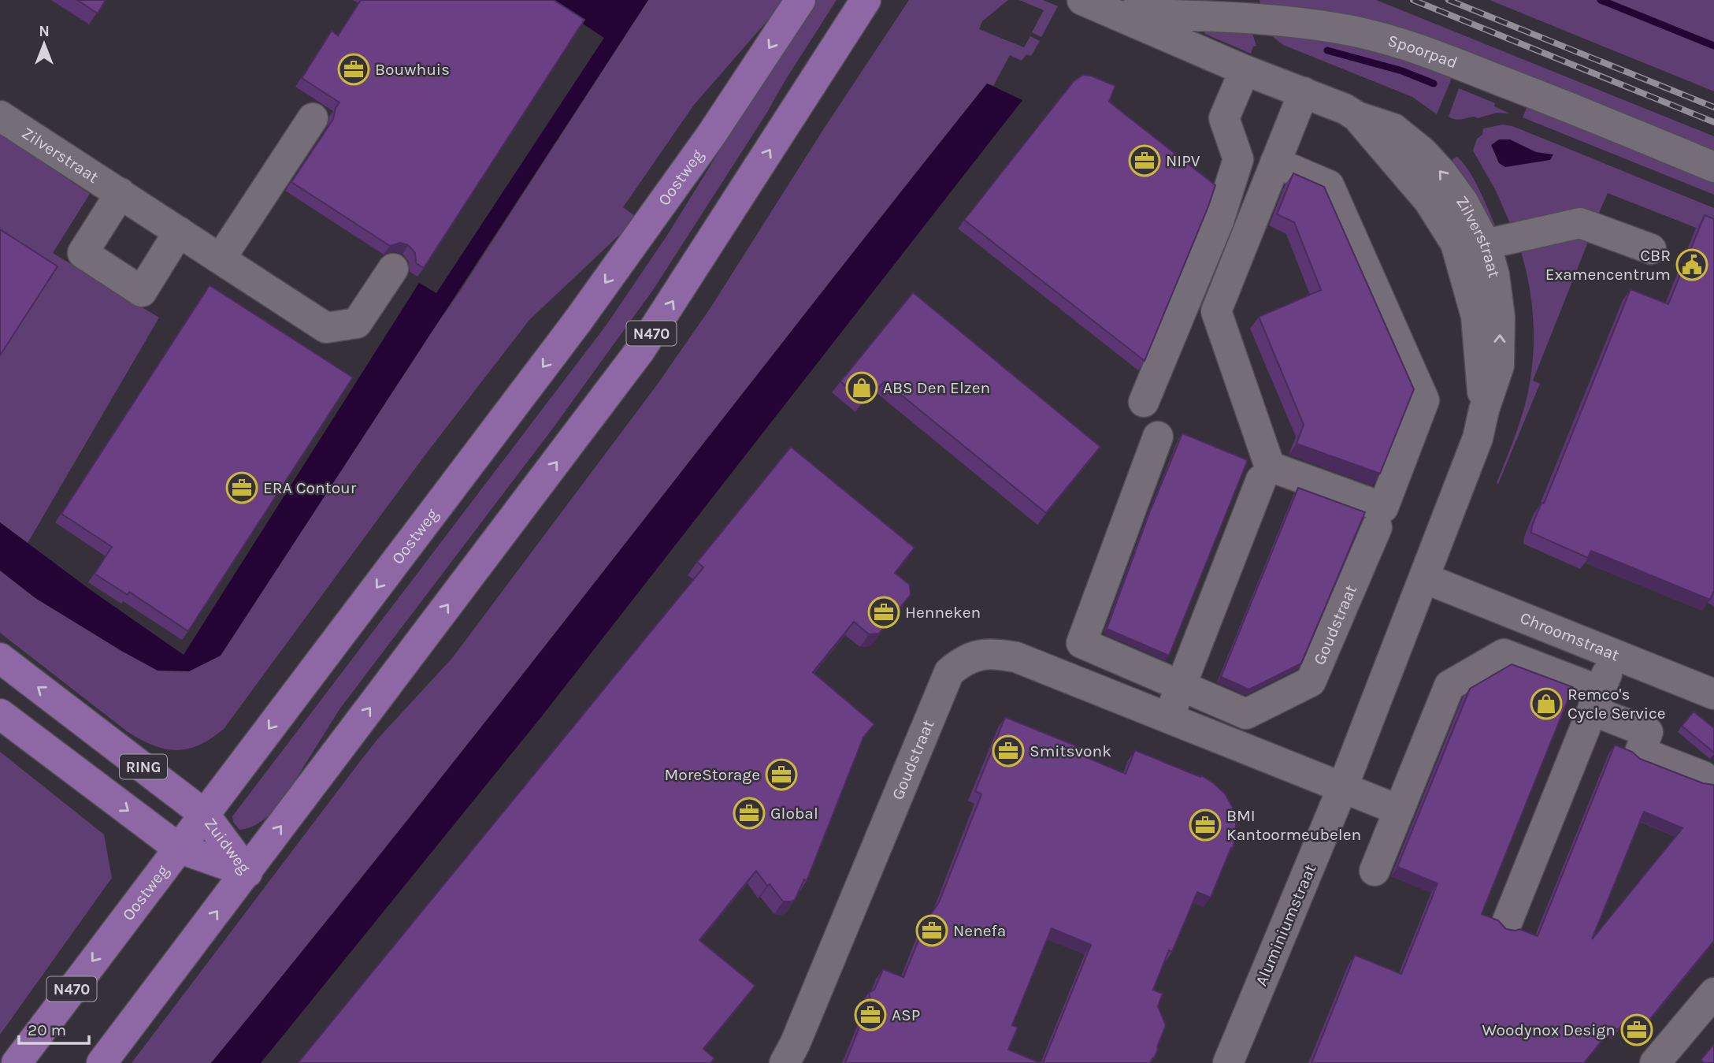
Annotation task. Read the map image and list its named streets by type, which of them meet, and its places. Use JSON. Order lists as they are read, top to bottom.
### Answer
{
  "streets": {
    "main road": [
      "Oostweg",
      "N470",
      "RING",
      "Zuidweg"
    ],
    "street": [
      "Spoorpad",
      "Zilverstraat",
      "Goudstraat",
      "Chroomstraat",
      "Aluminiumstraat"
    ]
  },
  "crossings": [
    ["Spoorpad", "Zilverstraat"],
    ["Zilverstraat", "Chroomstraat"],
    ["Zilverstraat", "Aluminiumstraat"],
    ["Oostweg", "Zuidweg"],
    ["N470", "Zuidweg"],
    ["Goudstraat", "Aluminiumstraat"],
    ["Chroomstraat", "Aluminiumstraat"]
  ],
  "places": {
    "office": [
      "Bouwhuis",
      "NIPV",
      "ERA Contour",
      "Henneken",
      "Smitsvonk",
      "MoreStorage",
      "Global",
      "BMI Kantoormeubelen",
      "Nenefa",
      "ASP",
      "Woodynox Design"
    ],
    "public building": ["CBR Examencentrum"],
    "shop": ["ABS Den Elzen", "Remco's Cycle Service"]
  },
  "scale_bar": "20 m",
  "north": "top"
}
